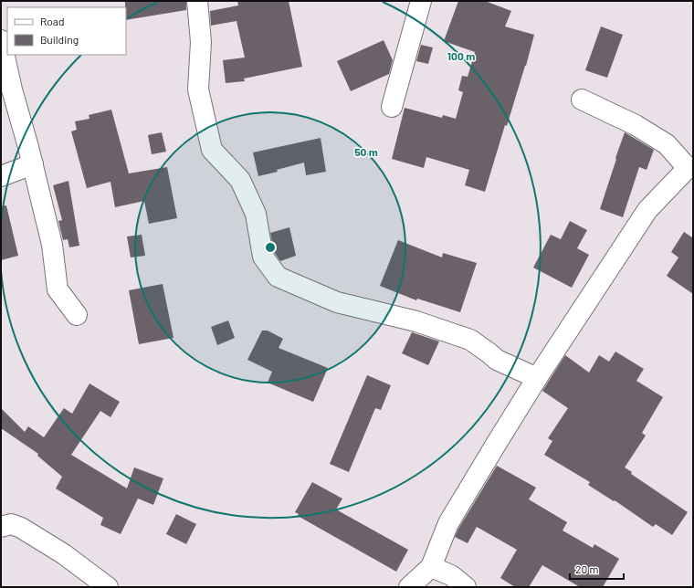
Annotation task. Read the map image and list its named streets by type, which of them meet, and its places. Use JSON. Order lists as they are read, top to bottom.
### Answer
{
  "legend": ["Road", "Building"],
  "scale_bar": "20 m",
  "rings": ["100 m", "50 m"]
}
